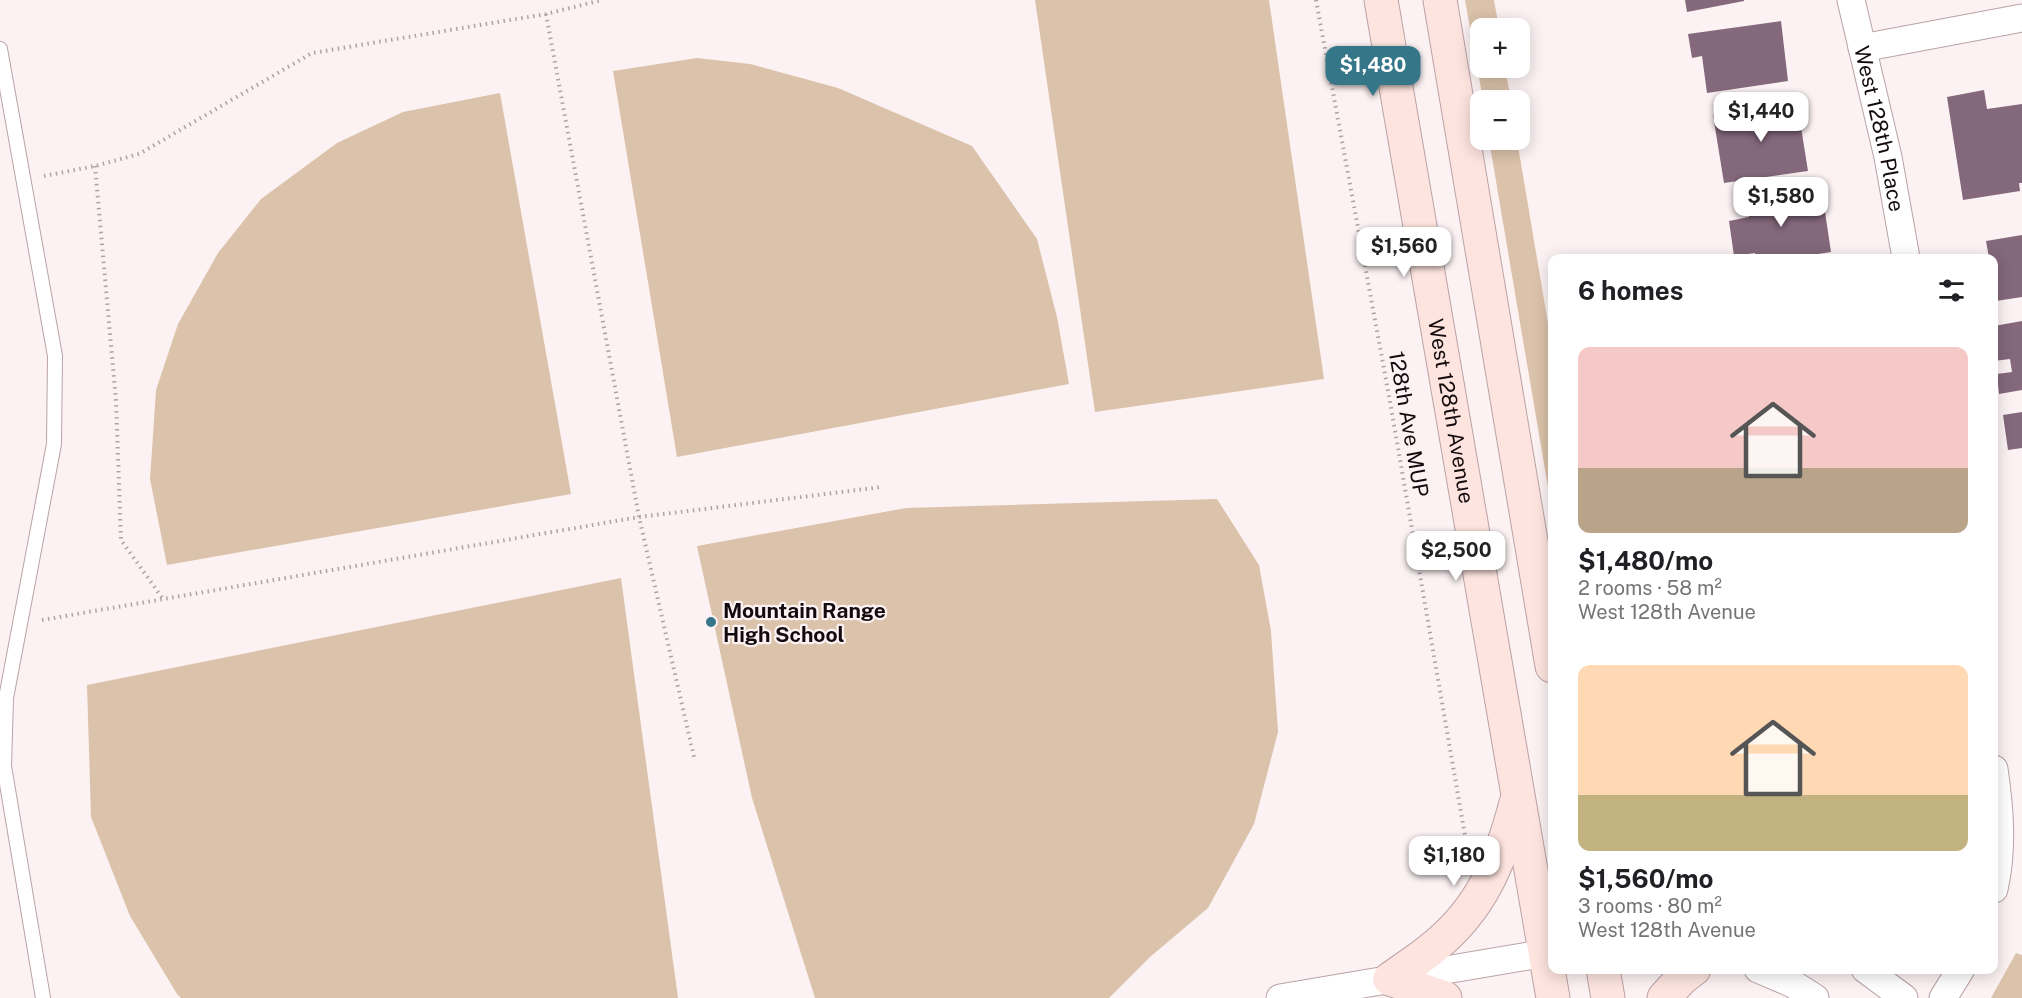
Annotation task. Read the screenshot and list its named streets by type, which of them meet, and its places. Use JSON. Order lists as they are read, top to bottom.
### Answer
{
  "streets": {
    "main road": ["West 128th Avenue"],
    "street": ["West 128th Place"],
    "path": ["128th Ave MUP"]
  },
  "places": ["Mountain Range High School"],
  "page": {
    "map_buttons": ["+", "−"],
    "price": [
      "$1,480",
      "$1,440",
      "$1,580",
      "$1,560",
      "$2,500",
      "$1,180"
    ],
    "heading": "6 homes",
    "list": [
      {
        "name": "$1,480/mo",
        "note": "2 rooms · 58 m² · West 128th Avenue"
      },
      {
        "name": "$1,560/mo",
        "note": "3 rooms · 80 m² · West 128th Avenue"
      }
    ]
  }
}
